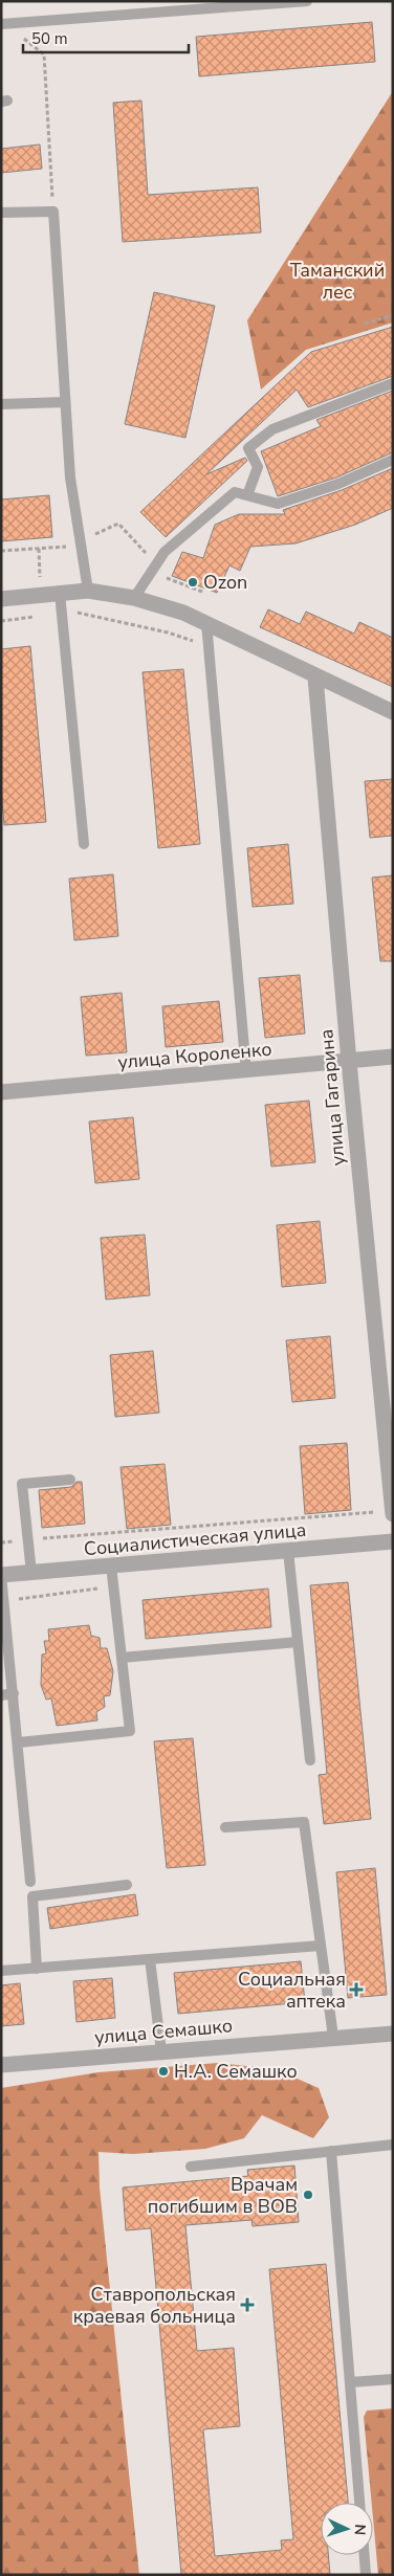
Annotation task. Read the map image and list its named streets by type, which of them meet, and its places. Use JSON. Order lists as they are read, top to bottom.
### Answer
{
  "streets": {
    "street": [
      "улица Короленко",
      "улица Гагарина",
      "Социалистическая улица",
      "улица Семашко"
    ]
  },
  "crossings": [
    ["улица Короленко", "улица Гагарина"]
  ],
  "parks": ["Таманский лес"],
  "places": {
    "other": ["Ozon", "Н.А. Семашко", "Врачам погибшим в ВОВ"],
    "health": ["Социальная аптека", "Ставропольская краевая больница"]
  },
  "scale_bar": "50 m",
  "north": "right"
}
